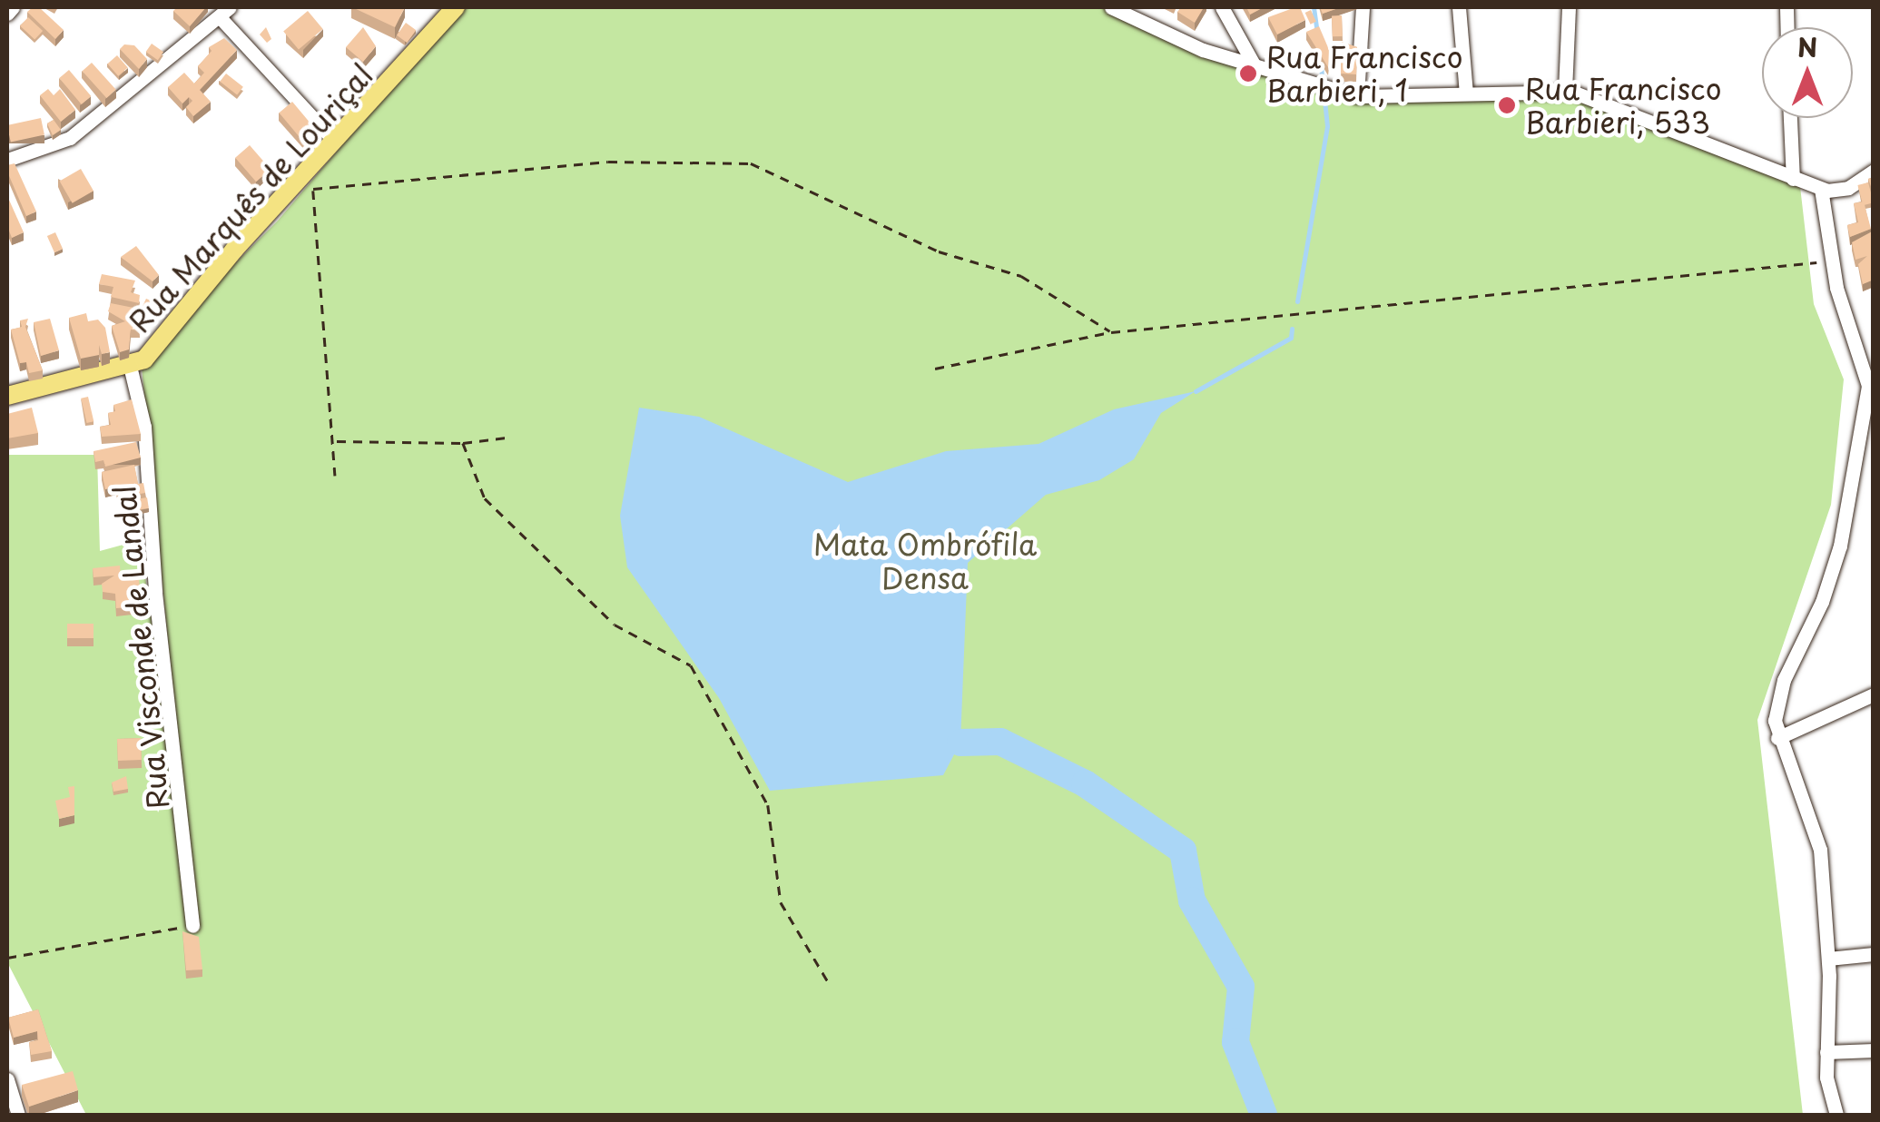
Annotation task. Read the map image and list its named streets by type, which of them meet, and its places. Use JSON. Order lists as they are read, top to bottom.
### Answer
{
  "streets": {
    "main road": ["Rua Marquês de Louriçal"],
    "street": ["Rua Visconde de Landal"]
  },
  "crossings": [
    ["Rua Marquês de Louriçal", "Rua Visconde de Landal"]
  ],
  "parks": ["Mata Ombrófila Densa"],
  "places": ["Rua Francisco Barbieri, 1", "Rua Francisco Barbieri, 533"],
  "north": "top"
}
